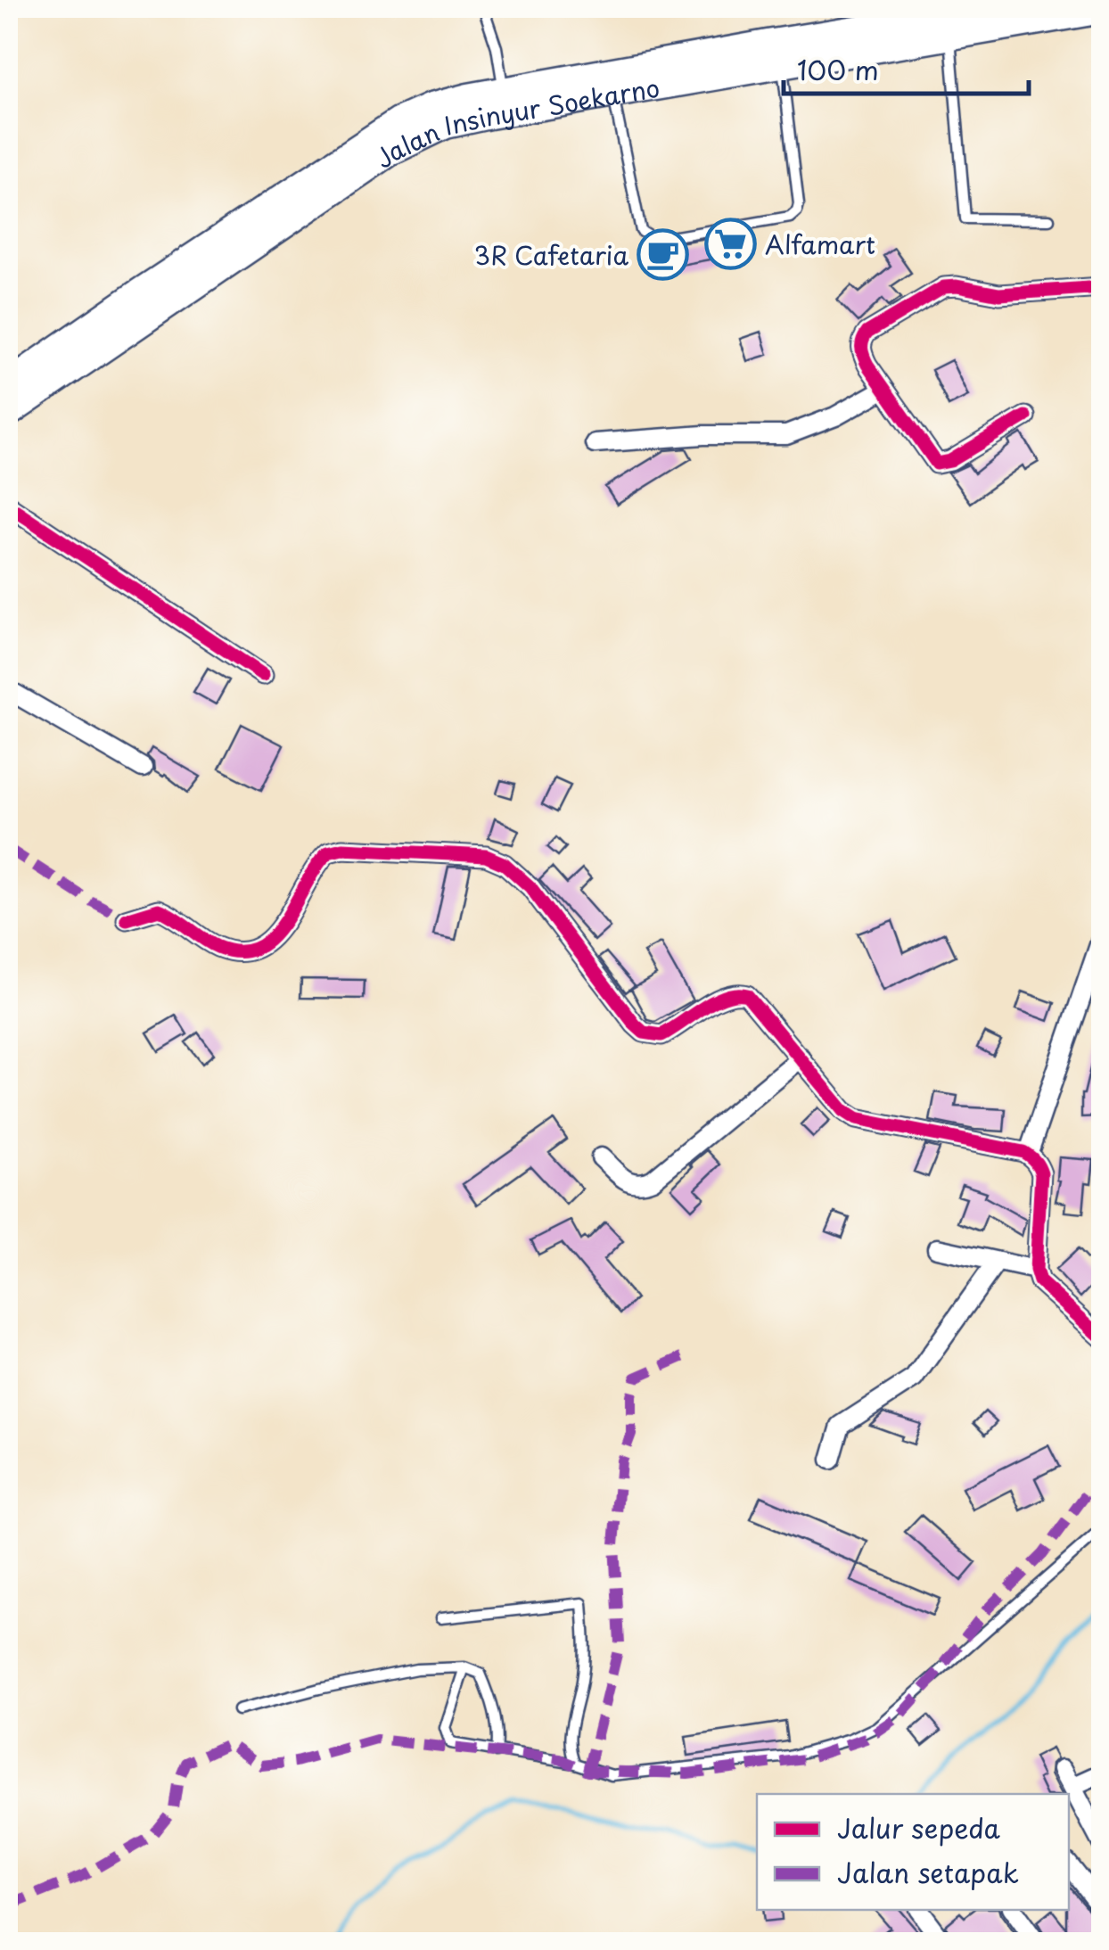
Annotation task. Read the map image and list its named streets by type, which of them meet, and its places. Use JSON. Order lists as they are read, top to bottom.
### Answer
{
  "streets": {
    "main road": ["Jalan Insinyur Soekarno"]
  },
  "places": {
    "supermarket": ["Alfamart"],
    "cafe": ["3R Cafetaria"]
  },
  "legend": ["Jalur sepeda", "Jalan setapak"],
  "scale_bar": "100 m"
}
